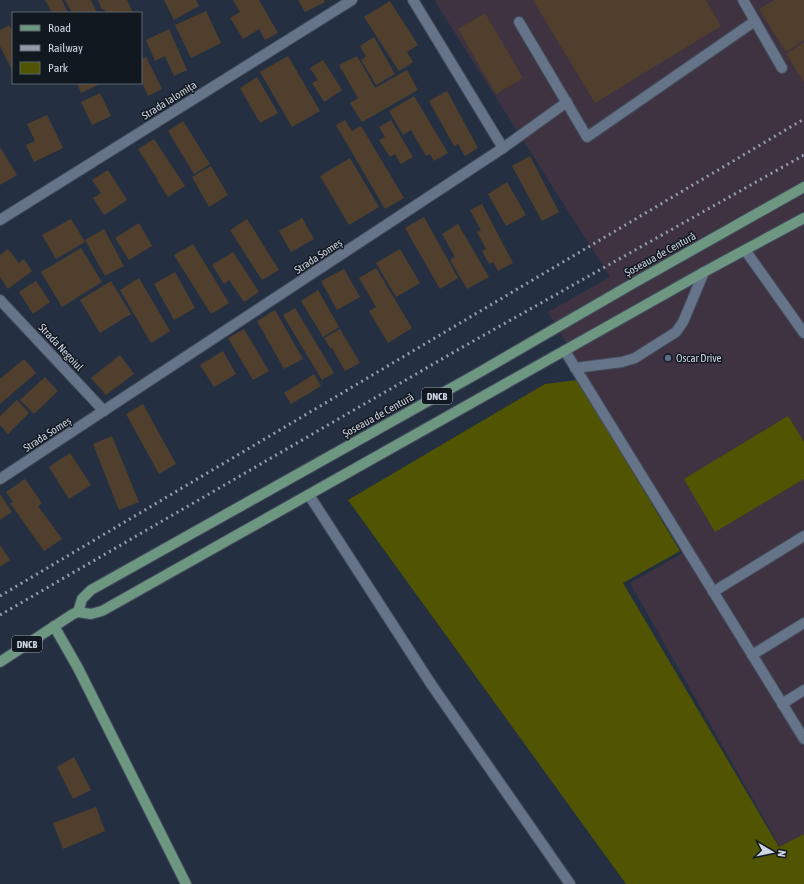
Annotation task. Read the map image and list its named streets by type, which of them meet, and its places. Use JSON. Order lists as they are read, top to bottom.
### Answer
{
  "streets": {
    "main road": ["Șoseaua de Centură", "DNCB"],
    "street": ["Strada Ialomița", "Strada Someș", "Strada Negoiul"]
  },
  "crossings": [
    ["Șoseaua de Centură", "DNCB"],
    ["Strada Someș", "Strada Negoiul"]
  ],
  "places": ["Oscar Drive"],
  "legend": ["Road", "Railway", "Park"],
  "north": "right"
}
